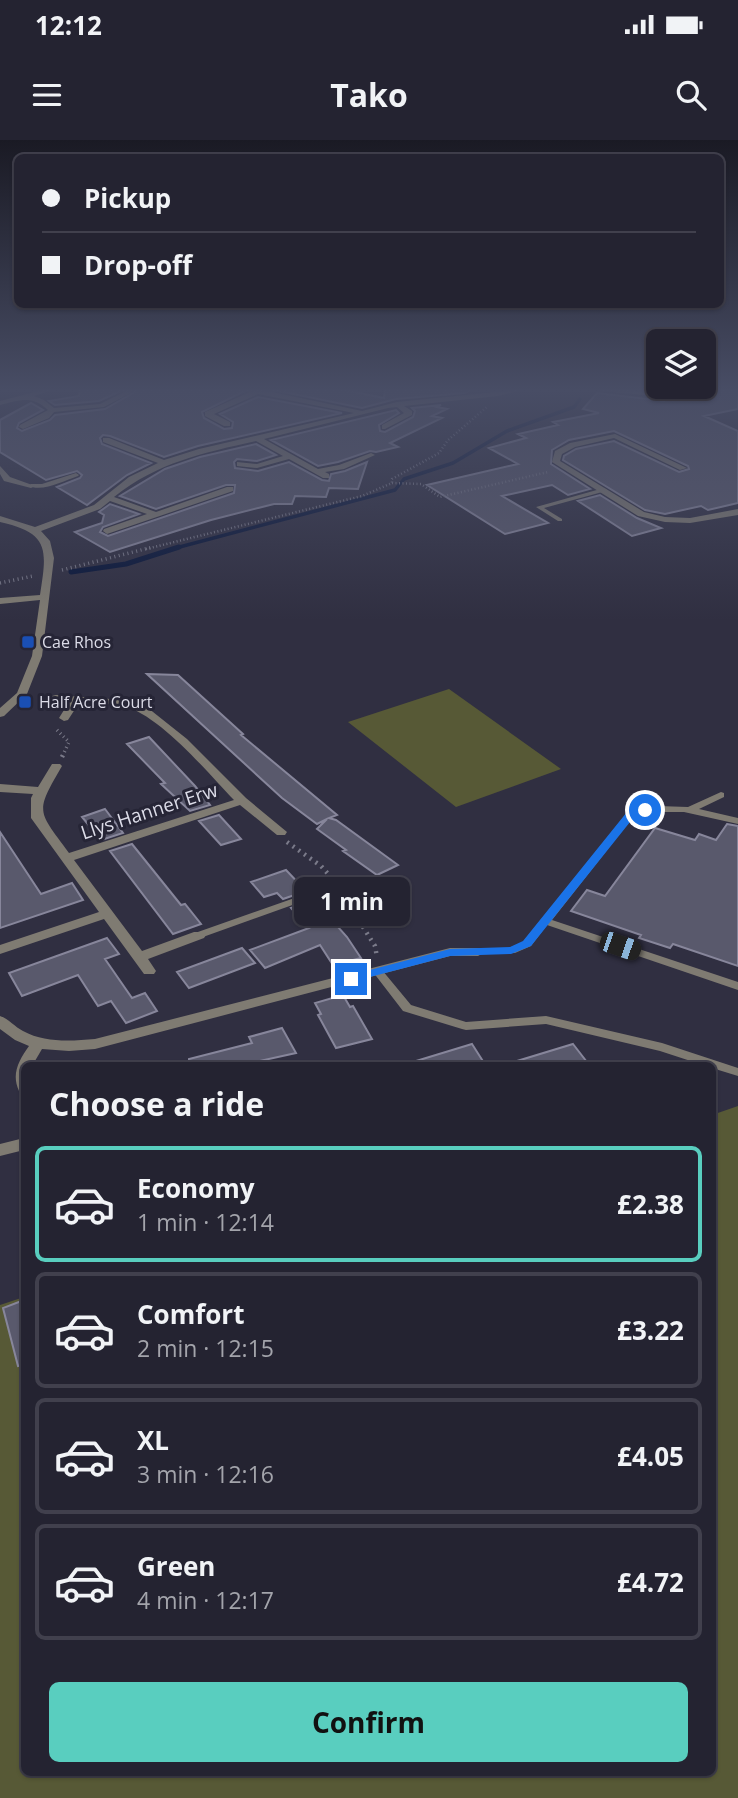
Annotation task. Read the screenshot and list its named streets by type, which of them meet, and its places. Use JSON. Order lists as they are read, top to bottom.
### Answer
{
  "streets": {
    "street": ["Llys Hanner Erw"]
  },
  "places": {
    "transit": ["Cae Rhos", "Half Acre Court"]
  },
  "page": {
    "status": "12:12",
    "header": "Tako",
    "banner": ["Pickup", "Drop-off"],
    "bubble": "1 min",
    "heading": "Choose a ride",
    "list": [
      {
        "name": "Economy",
        "note": "1 min · 12:14",
        "value": "£2.38"
      },
      {
        "name": "Comfort",
        "note": "2 min · 12:15",
        "value": "£3.22"
      },
      {
        "name": "XL",
        "note": "3 min · 12:16",
        "value": "£4.05"
      },
      {
        "name": "Green",
        "note": "4 min · 12:17",
        "value": "£4.72"
      }
    ],
    "buttons": "Confirm"
  }
}
